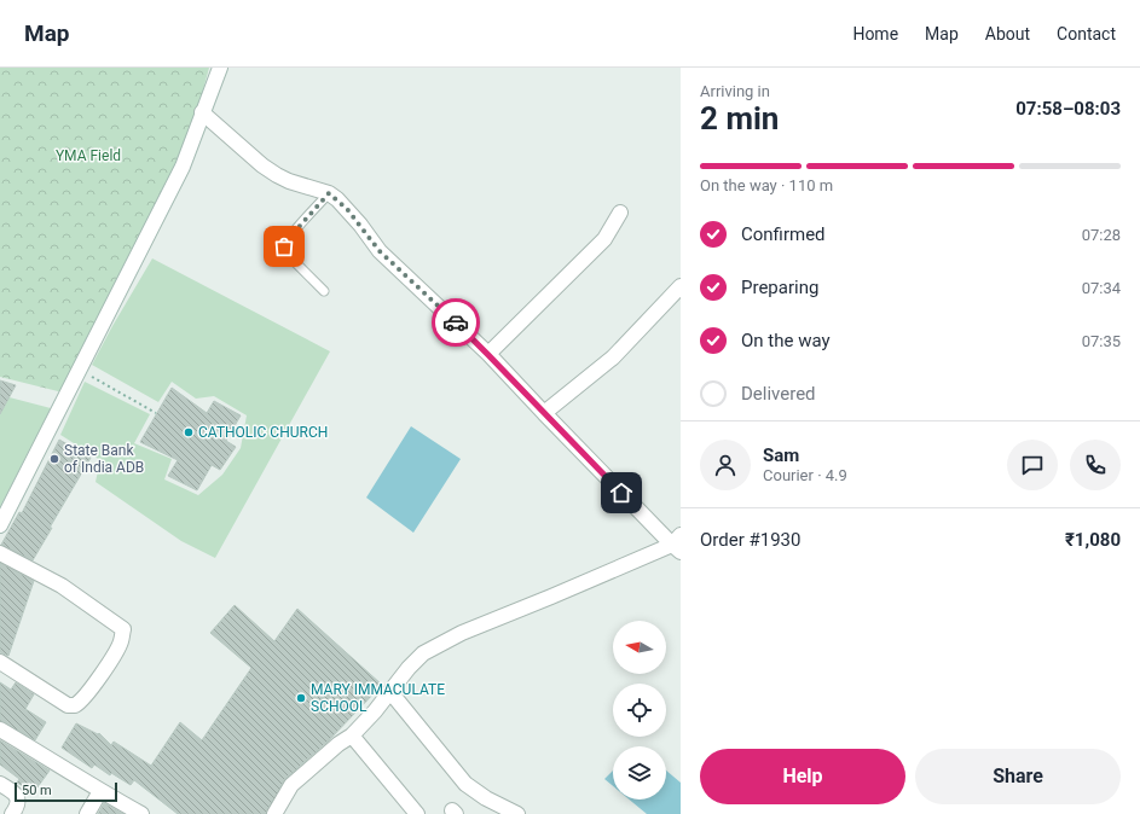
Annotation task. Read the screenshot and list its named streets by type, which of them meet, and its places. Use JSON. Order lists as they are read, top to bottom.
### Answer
{
  "parks": ["YMA Field"],
  "places": ["CATHOLIC CHURCH", "State Bank of India ADB", "MARY IMMACULATE SCHOOL"],
  "scale_bar": "50 m",
  "north": "left",
  "page": {
    "header": "Map",
    "nav": [
      "Home",
      "Map",
      "About",
      "Contact"
    ],
    "heading": ["2 min", "Arriving in", "07:58–08:03"],
    "panel": [
      "Sam",
      "Courier · 4.9",
      "Order #1930",
      "₹1,080"
    ],
    "bar": "On the way · 110 m",
    "list": [
      ["Confirmed", "07:28"],
      ["Preparing", "07:34"],
      ["On the way", "07:35"],
      "Delivered"
    ],
    "buttons": ["Help", "Share"],
    "scale": "50 m"
  }
}
